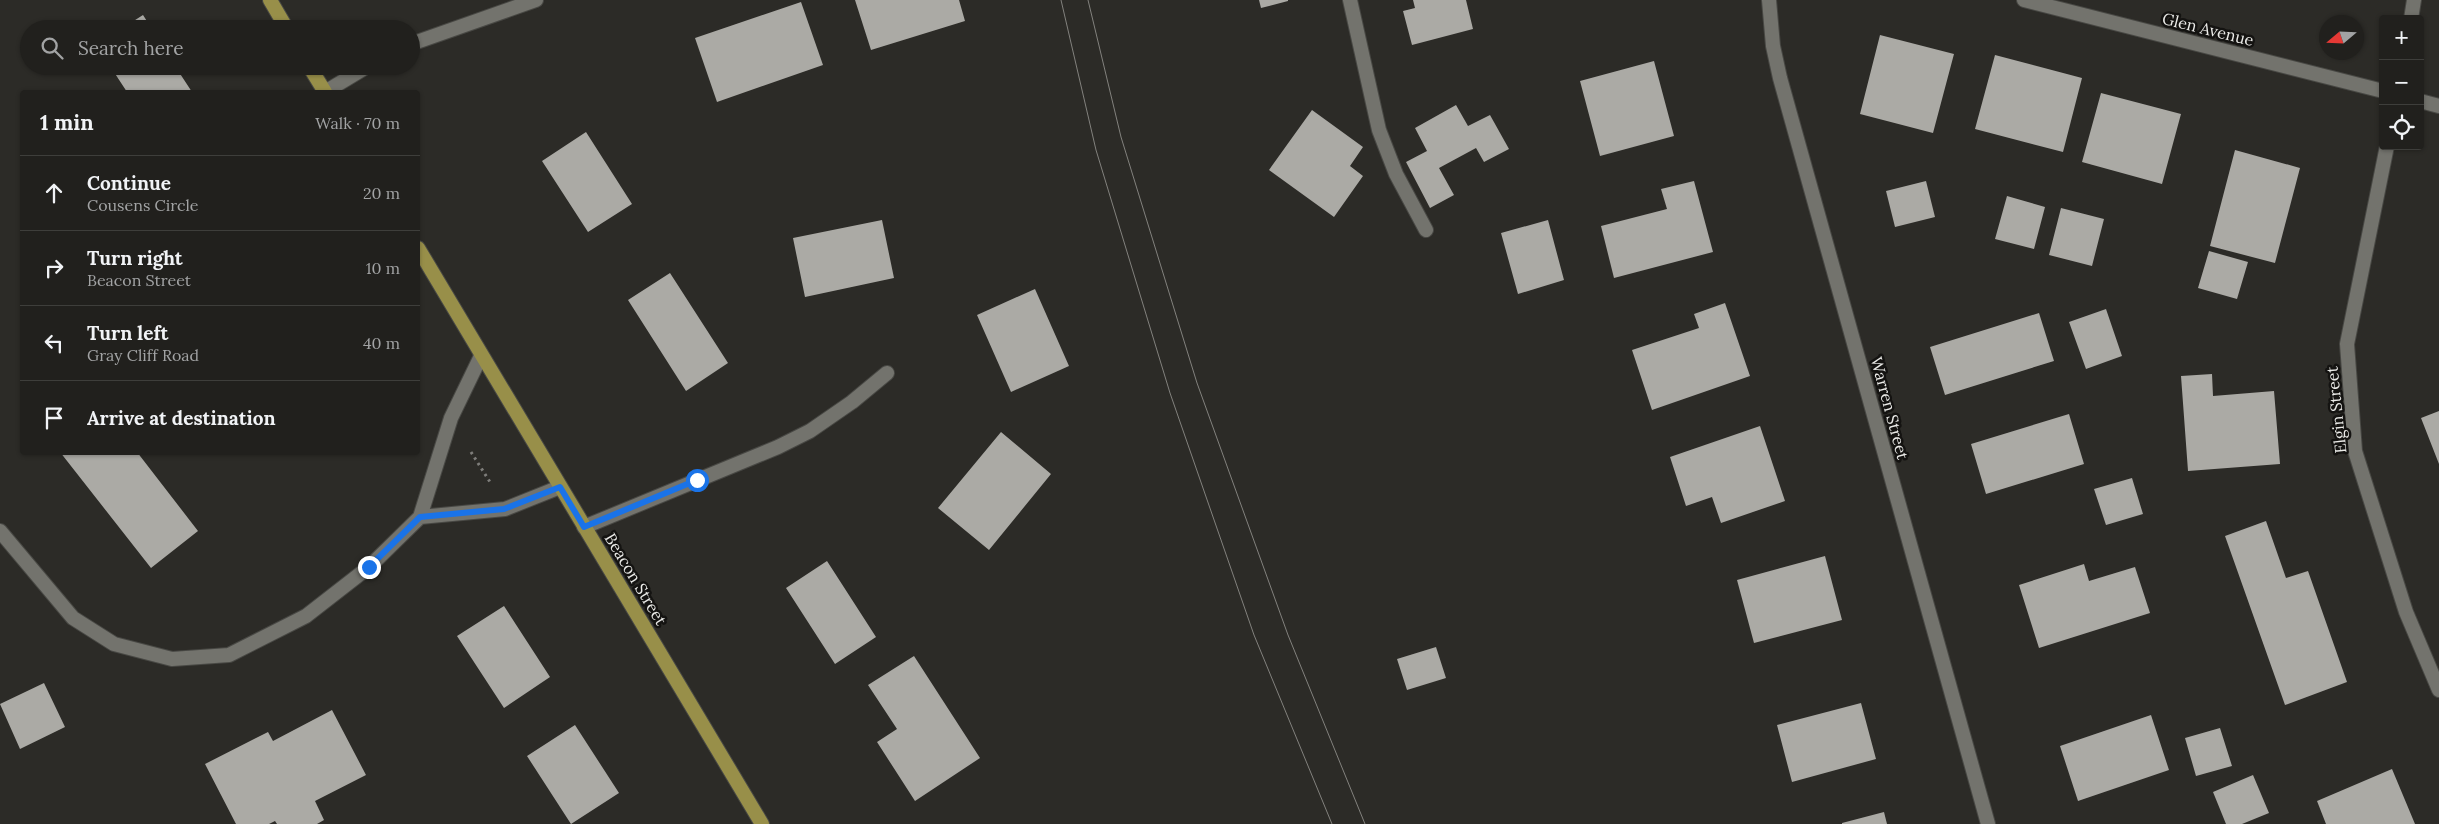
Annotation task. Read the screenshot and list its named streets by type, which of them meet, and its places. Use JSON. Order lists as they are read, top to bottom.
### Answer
{
  "streets": {
    "main road": ["Beacon Street"],
    "street": ["Glen Avenue", "Warren Street", "Elgin Street"]
  },
  "north": "left",
  "page": {
    "map_buttons": ["+", "−"],
    "search": "Search here",
    "heading": ["1 min", "Walk · 70 m"],
    "list": [
      ["Continue", "Cousens Circle", "20 m"],
      ["Turn right", "Beacon Street", "10 m"],
      ["Turn left", "Gray Cliff Road", "40 m"],
      "Arrive at destination"
    ]
  }
}
